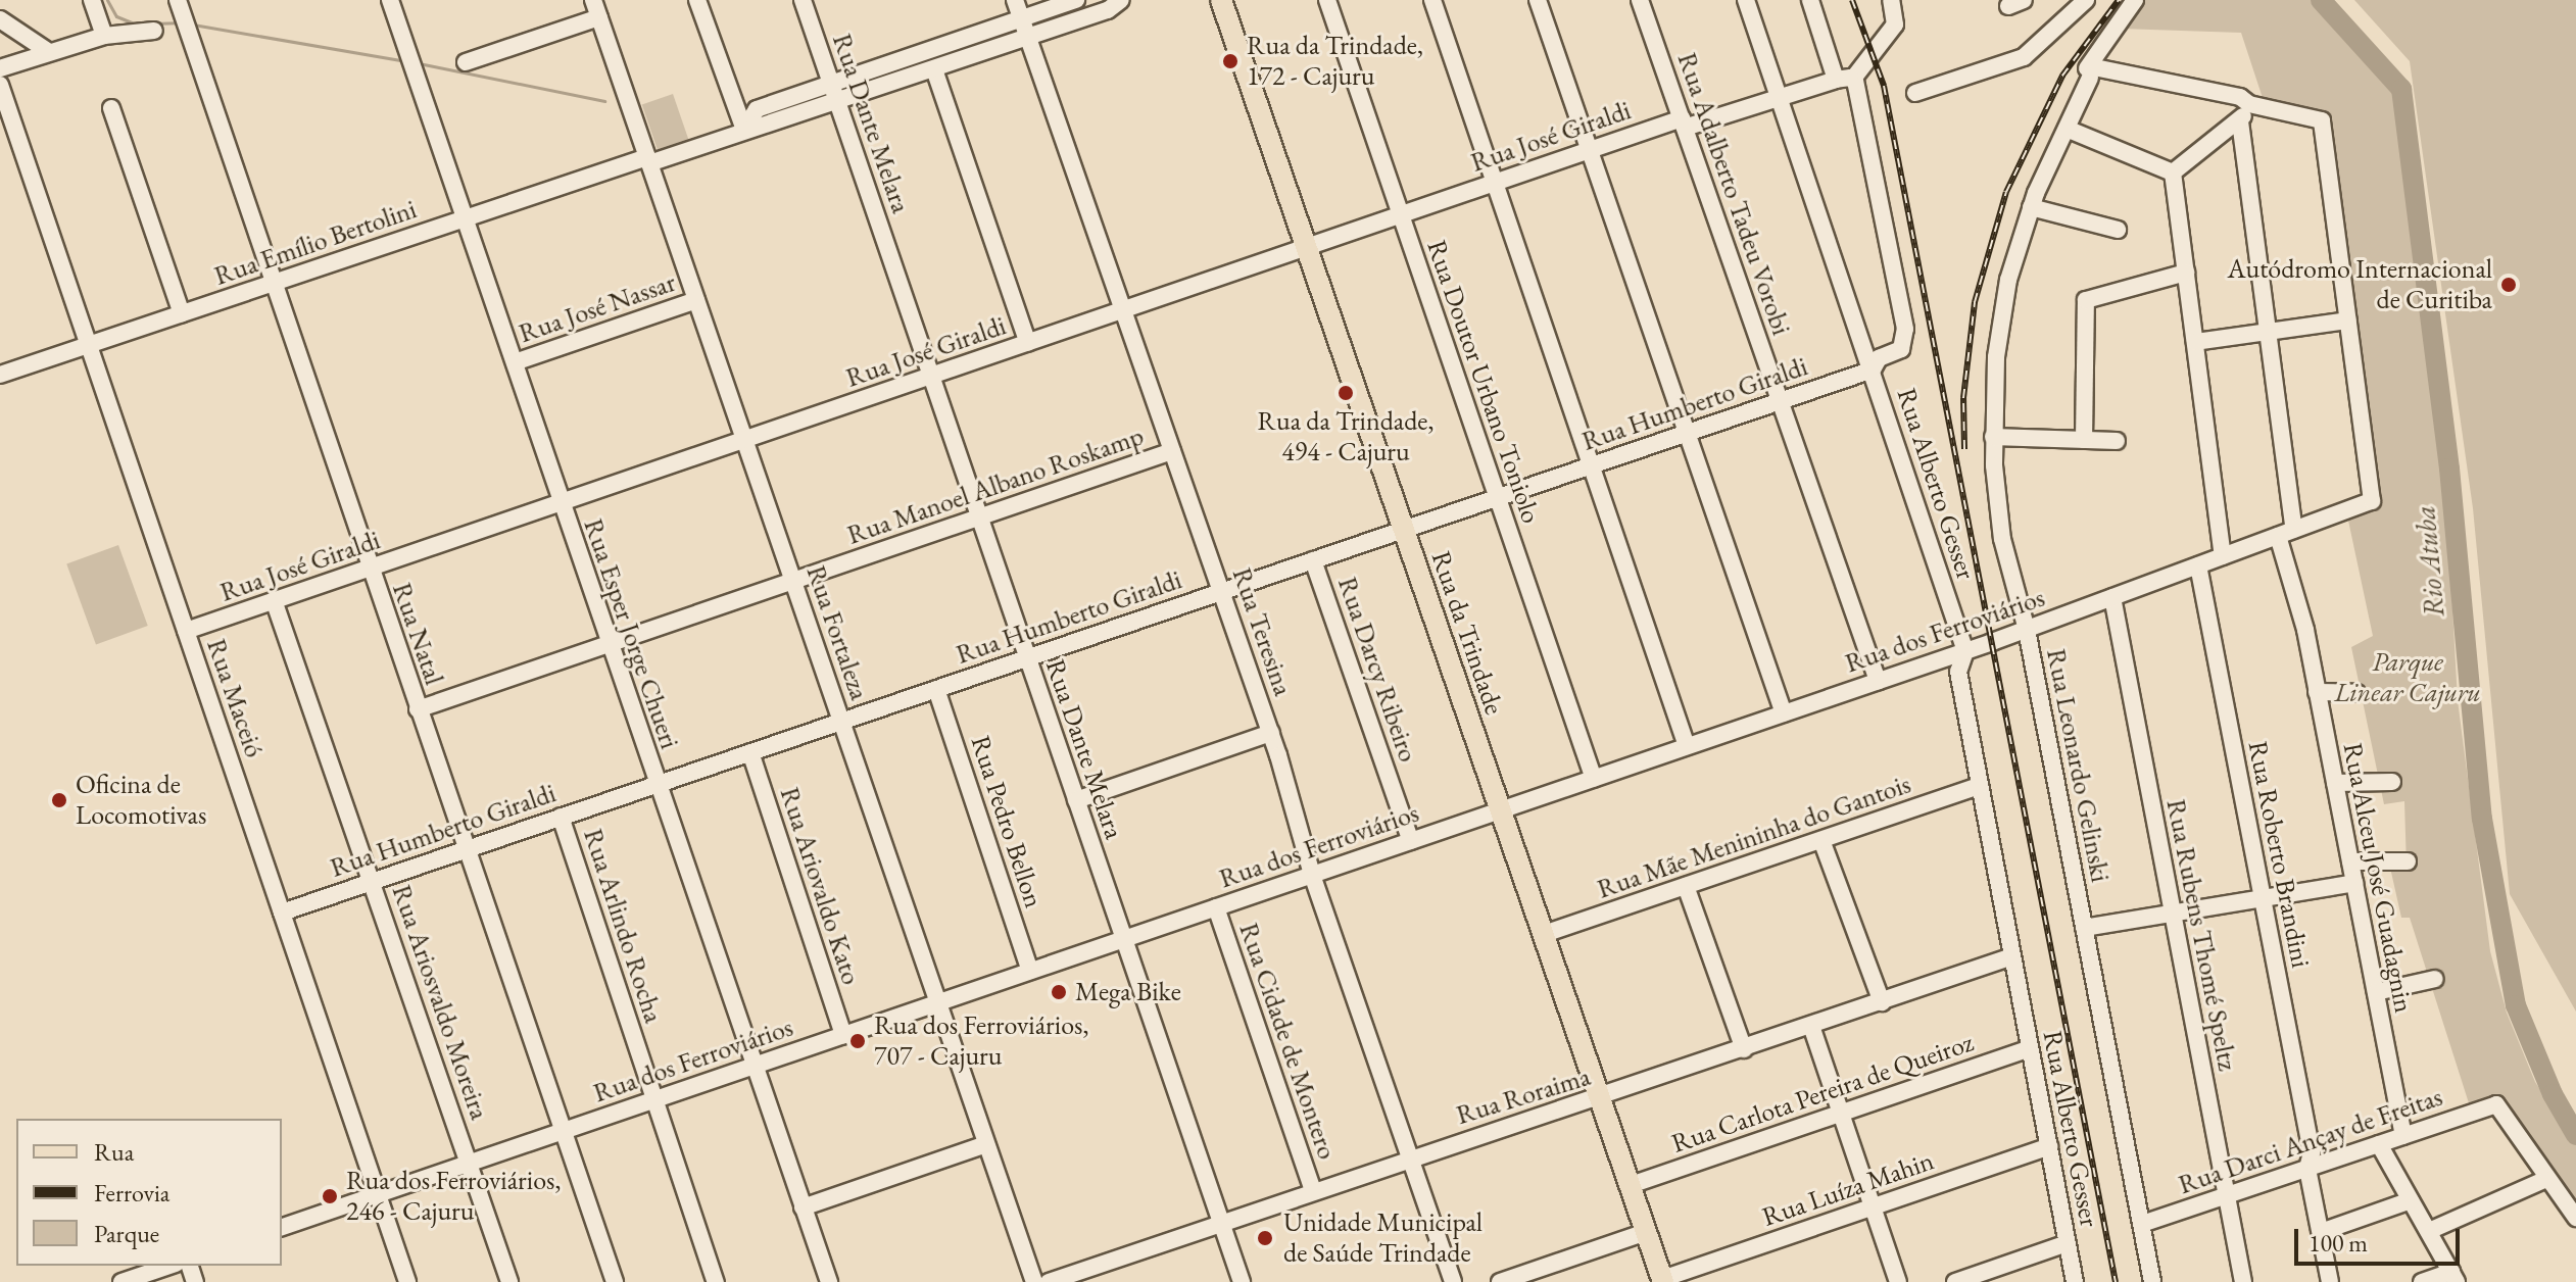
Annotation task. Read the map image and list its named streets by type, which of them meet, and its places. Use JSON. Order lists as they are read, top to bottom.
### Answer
{
  "streets": {
    "main road": ["Rua da Trindade"],
    "street": [
      "Rua Dante Melara",
      "Rua José Giraldi",
      "Rua Adalberto Tadeu Vorobi",
      "Rua Emílio Bertolini",
      "Rua José Nassar",
      "Rua Doutor Urbano Toniolo",
      "Rua Humberto Giraldi",
      "Rua Alberto Gesser",
      "Rua Manoel Albano Roskamp",
      "Rua dos Ferroviários",
      "Rua Teresina",
      "Rua Fortaleza",
      "Rua Natal",
      "Rua Esper Jorge Chueri",
      "Rua Darcy Ribeiro",
      "Rua Maceió",
      "Rua Leonardo Gelinski",
      "Rua Pedro Bellon",
      "Rua Mãe Menininha do Gantois",
      "Rua Roberto Brandini",
      "Rua Alceu José Guadagnin",
      "Rua Ariovaldo Kato",
      "Rua Arlindo Rocha",
      "Rua Rubens Thomé Speltz",
      "Rua Ariosvaldo Moreira",
      "Rua Cidade de Montero",
      "Rua Carlota Pereira de Queiroz",
      "Rua Roraima",
      "Rua Darci Ançay de Freitas",
      "Rua Luíza Mahin"
    ]
  },
  "crossings": [
    ["Rua Dante Melara", "Rua José Giraldi"],
    ["Rua Dante Melara", "Rua Emílio Bertolini"],
    ["Rua Dante Melara", "Rua Humberto Giraldi"],
    ["Rua Dante Melara", "Rua Manoel Albano Roskamp"],
    ["Rua Dante Melara", "Rua dos Ferroviários"],
    ["Rua Dante Melara", "Rua Roraima"],
    ["Rua José Giraldi", "Rua Adalberto Tadeu Vorobi"],
    ["Rua José Giraldi", "Rua Doutor Urbano Toniolo"],
    ["Rua José Giraldi", "Rua Alberto Gesser"],
    ["Rua José Giraldi", "Rua Teresina"],
    ["Rua José Giraldi", "Rua Fortaleza"],
    ["Rua José Giraldi", "Rua da Trindade"],
    ["Rua José Giraldi", "Rua Natal"],
    ["Rua José Giraldi", "Rua Esper Jorge Chueri"],
    ["Rua José Giraldi", "Rua Maceió"],
    ["Rua José Giraldi", "Rua Ariosvaldo Moreira"],
    ["Rua Adalberto Tadeu Vorobi", "Rua Humberto Giraldi"],
    ["Rua Adalberto Tadeu Vorobi", "Rua dos Ferroviários"],
    ["Rua Emílio Bertolini", "Rua Teresina"],
    ["Rua Emílio Bertolini", "Rua Fortaleza"],
    ["Rua Emílio Bertolini", "Rua Natal"],
    ["Rua Emílio Bertolini", "Rua Esper Jorge Chueri"],
    ["Rua Emílio Bertolini", "Rua Maceió"],
    ["Rua José Nassar", "Rua Fortaleza"],
    ["Rua José Nassar", "Rua Esper Jorge Chueri"],
    ["Rua Doutor Urbano Toniolo", "Rua Humberto Giraldi"],
    ["Rua Doutor Urbano Toniolo", "Rua dos Ferroviários"],
    ["Rua Humberto Giraldi", "Rua Alberto Gesser"],
    ["Rua Humberto Giraldi", "Rua Teresina"],
    ["Rua Humberto Giraldi", "Rua Fortaleza"],
    ["Rua Humberto Giraldi", "Rua da Trindade"],
    ["Rua Humberto Giraldi", "Rua Natal"],
    ["Rua Humberto Giraldi", "Rua Esper Jorge Chueri"],
    ["Rua Humberto Giraldi", "Rua Darcy Ribeiro"],
    ["Rua Humberto Giraldi", "Rua Maceió"],
    ["Rua Humberto Giraldi", "Rua Pedro Bellon"],
    ["Rua Humberto Giraldi", "Rua Ariovaldo Kato"],
    ["Rua Humberto Giraldi", "Rua Arlindo Rocha"],
    ["Rua Humberto Giraldi", "Rua Ariosvaldo Moreira"],
    ["Rua Alberto Gesser", "Rua dos Ferroviários"],
    ["Rua Alberto Gesser", "Rua Mãe Menininha do Gantois"],
    ["Rua Alberto Gesser", "Rua Carlota Pereira de Queiroz"],
    ["Rua Alberto Gesser", "Rua Roraima"],
    ["Rua Alberto Gesser", "Rua Luíza Mahin"],
    ["Rua Manoel Albano Roskamp", "Rua Teresina"],
    ["Rua Manoel Albano Roskamp", "Rua Fortaleza"],
    ["Rua Manoel Albano Roskamp", "Rua Natal"],
    ["Rua Manoel Albano Roskamp", "Rua Esper Jorge Chueri"],
    ["Rua dos Ferroviários", "Rua Teresina"],
    ["Rua dos Ferroviários", "Rua Fortaleza"],
    ["Rua dos Ferroviários", "Rua da Trindade"],
    ["Rua dos Ferroviários", "Rua Natal"],
    ["Rua dos Ferroviários", "Rua Esper Jorge Chueri"],
    ["Rua dos Ferroviários", "Rua Darcy Ribeiro"],
    ["Rua dos Ferroviários", "Rua Maceió"],
    ["Rua dos Ferroviários", "Rua Leonardo Gelinski"],
    ["Rua dos Ferroviários", "Rua Pedro Bellon"],
    ["Rua dos Ferroviários", "Rua Roberto Brandini"],
    ["Rua dos Ferroviários", "Rua Alceu José Guadagnin"],
    ["Rua dos Ferroviários", "Rua Ariovaldo Kato"],
    ["Rua dos Ferroviários", "Rua Arlindo Rocha"],
    ["Rua dos Ferroviários", "Rua Rubens Thomé Speltz"],
    ["Rua dos Ferroviários", "Rua Ariosvaldo Moreira"],
    ["Rua dos Ferroviários", "Rua Cidade de Montero"],
    ["Rua Teresina", "Rua Roraima"],
    ["Rua da Trindade", "Rua Mãe Menininha do Gantois"],
    ["Rua da Trindade", "Rua Carlota Pereira de Queiroz"],
    ["Rua da Trindade", "Rua Roraima"],
    ["Rua da Trindade", "Rua Luíza Mahin"],
    ["Rua Leonardo Gelinski", "Rua Darci Ançay de Freitas"],
    ["Rua Roberto Brandini", "Rua Darci Ançay de Freitas"],
    ["Rua Alceu José Guadagnin", "Rua Darci Ançay de Freitas"],
    ["Rua Rubens Thomé Speltz", "Rua Darci Ançay de Freitas"],
    ["Rua Cidade de Montero", "Rua Roraima"]
  ],
  "water": ["Rio Atuba"],
  "parks": ["Parque Linear Cajuru"],
  "places": [
    "Rua da Trindade, 172 - Cajuru",
    "Autódromo Internacional de Curitiba",
    "Rua da Trindade, 494 - Cajuru",
    "Oficina de Locomotivas",
    "Mega Bike",
    "Rua dos Ferroviários, 707 - Cajuru",
    "Rua dos Ferroviários, 246 - Cajuru",
    "Unidade Municipal de Saúde Trindade"
  ],
  "legend": ["Rua", "Ferrovia", "Parque"],
  "scale_bar": "100 m"
}
